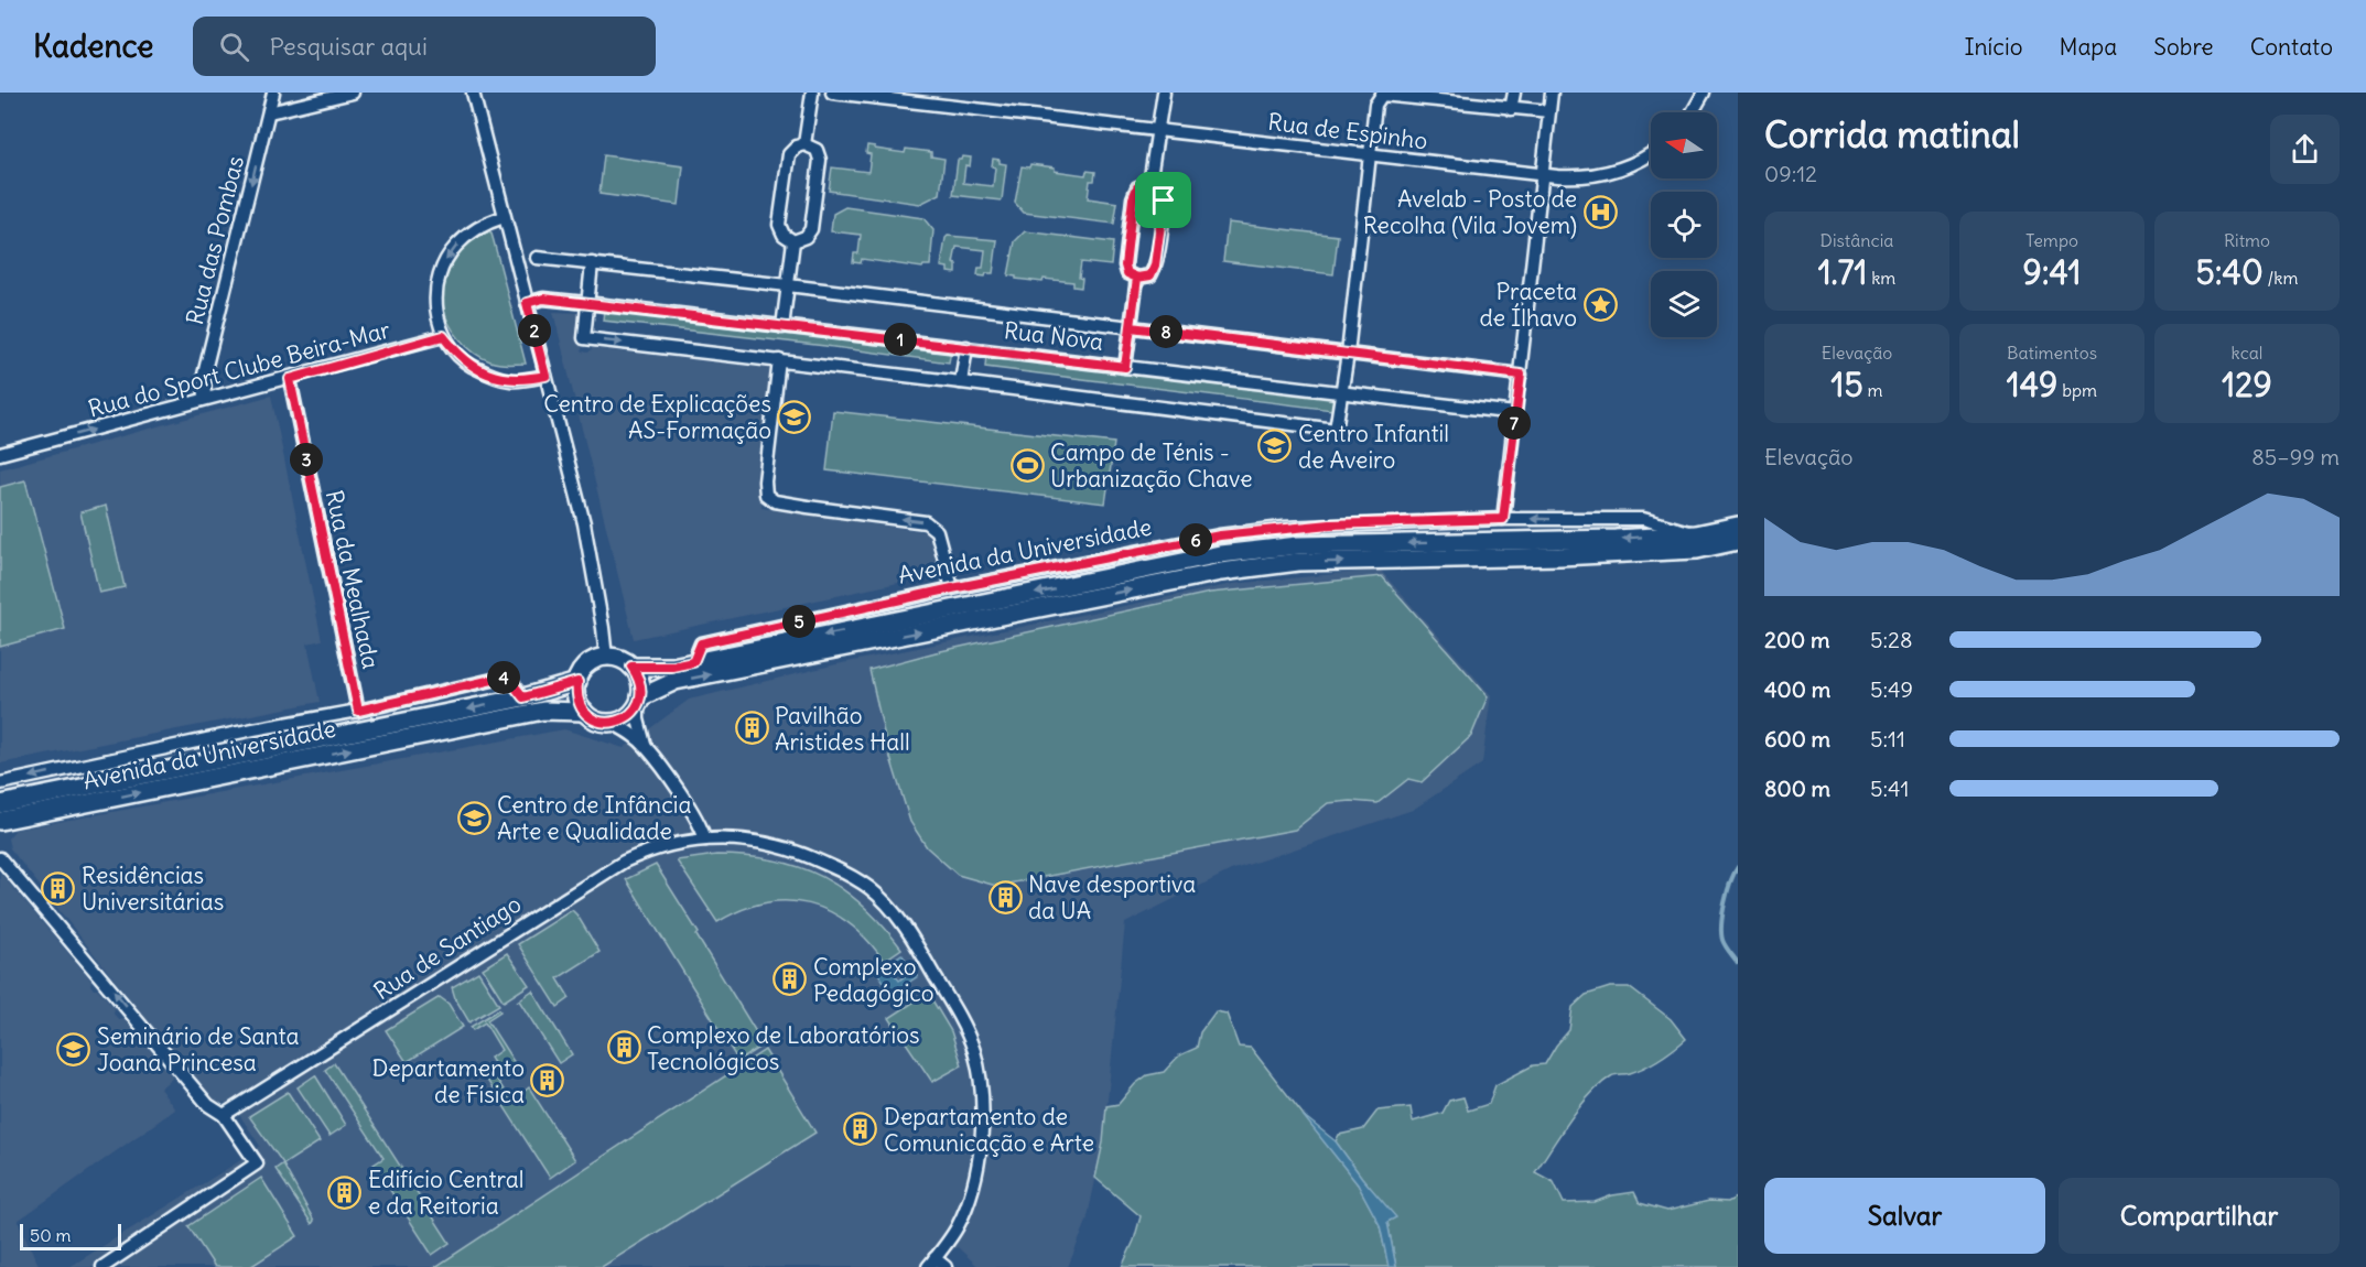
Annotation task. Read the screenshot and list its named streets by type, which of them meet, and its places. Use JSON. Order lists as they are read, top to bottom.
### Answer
{
  "streets": {
    "main road": ["Avenida da Universidade"],
    "street": [
      "Rua de Espinho",
      "Rua das Pombas",
      "Rua Nova",
      "Rua do Sport Clube Beira-Mar",
      "Rua da Mealhada",
      "Rua de Santiago"
    ]
  },
  "crossings": [
    ["Rua das Pombas", "Rua do Sport Clube Beira-Mar"],
    ["Rua do Sport Clube Beira-Mar", "Rua da Mealhada"],
    ["Avenida da Universidade", "Rua da Mealhada"]
  ],
  "one_way": ["Rua das Pombas", "Rua do Sport Clube Beira-Mar"],
  "places": {
    "hospital": ["Avelab - Posto de Recolha (Vila Jovem)"],
    "place": ["Praceta de Ílhavo"],
    "school or university": [
      "Centro de Explicações AS-Formação",
      "Centro Infantil de Aveiro",
      "Centro de Infância Arte e Qualidade",
      "Seminário de Santa Joana Princesa"
    ],
    "sports": ["Campo de Ténis - Urbanização Chave"],
    "building": [
      "Pavilhão Aristides Hall",
      "Residências Universitárias",
      "Nave desportiva da UA",
      "Complexo Pedagógico",
      "Complexo de Laboratórios Tecnológicos",
      "Departamento de Física",
      "Departamento de Comunicação e Arte",
      "Edifício Central e da Reitoria"
    ]
  },
  "scale_bar": "50 m",
  "north": "left",
  "page": {
    "header": "Kadence",
    "search": "Pesquisar aqui",
    "nav": [
      "Início",
      "Mapa",
      "Sobre",
      "Contato"
    ],
    "heading": ["Corrida matinal", "09:12"],
    "stats": [
      ["Distância", "1.71 km"],
      ["Tempo", "9:41"],
      ["Ritmo", "5:40 /km"],
      ["Elevação", "15 m"],
      ["Batimentos", "149 bpm"],
      ["kcal", "129"]
    ],
    "pins": [
      "2",
      "8",
      "1",
      "7",
      "3",
      "6",
      "5",
      "4"
    ],
    "chart": ["Elevação", "85–99 m"],
    "list": [
      {
        "name": "200 m",
        "note": "5:28"
      },
      {
        "name": "400 m",
        "note": "5:49"
      },
      {
        "name": "600 m",
        "note": "5:11"
      },
      {
        "name": "800 m",
        "note": "5:41"
      }
    ],
    "buttons": ["Salvar", "Compartilhar"],
    "scale": "50 m"
  }
}
